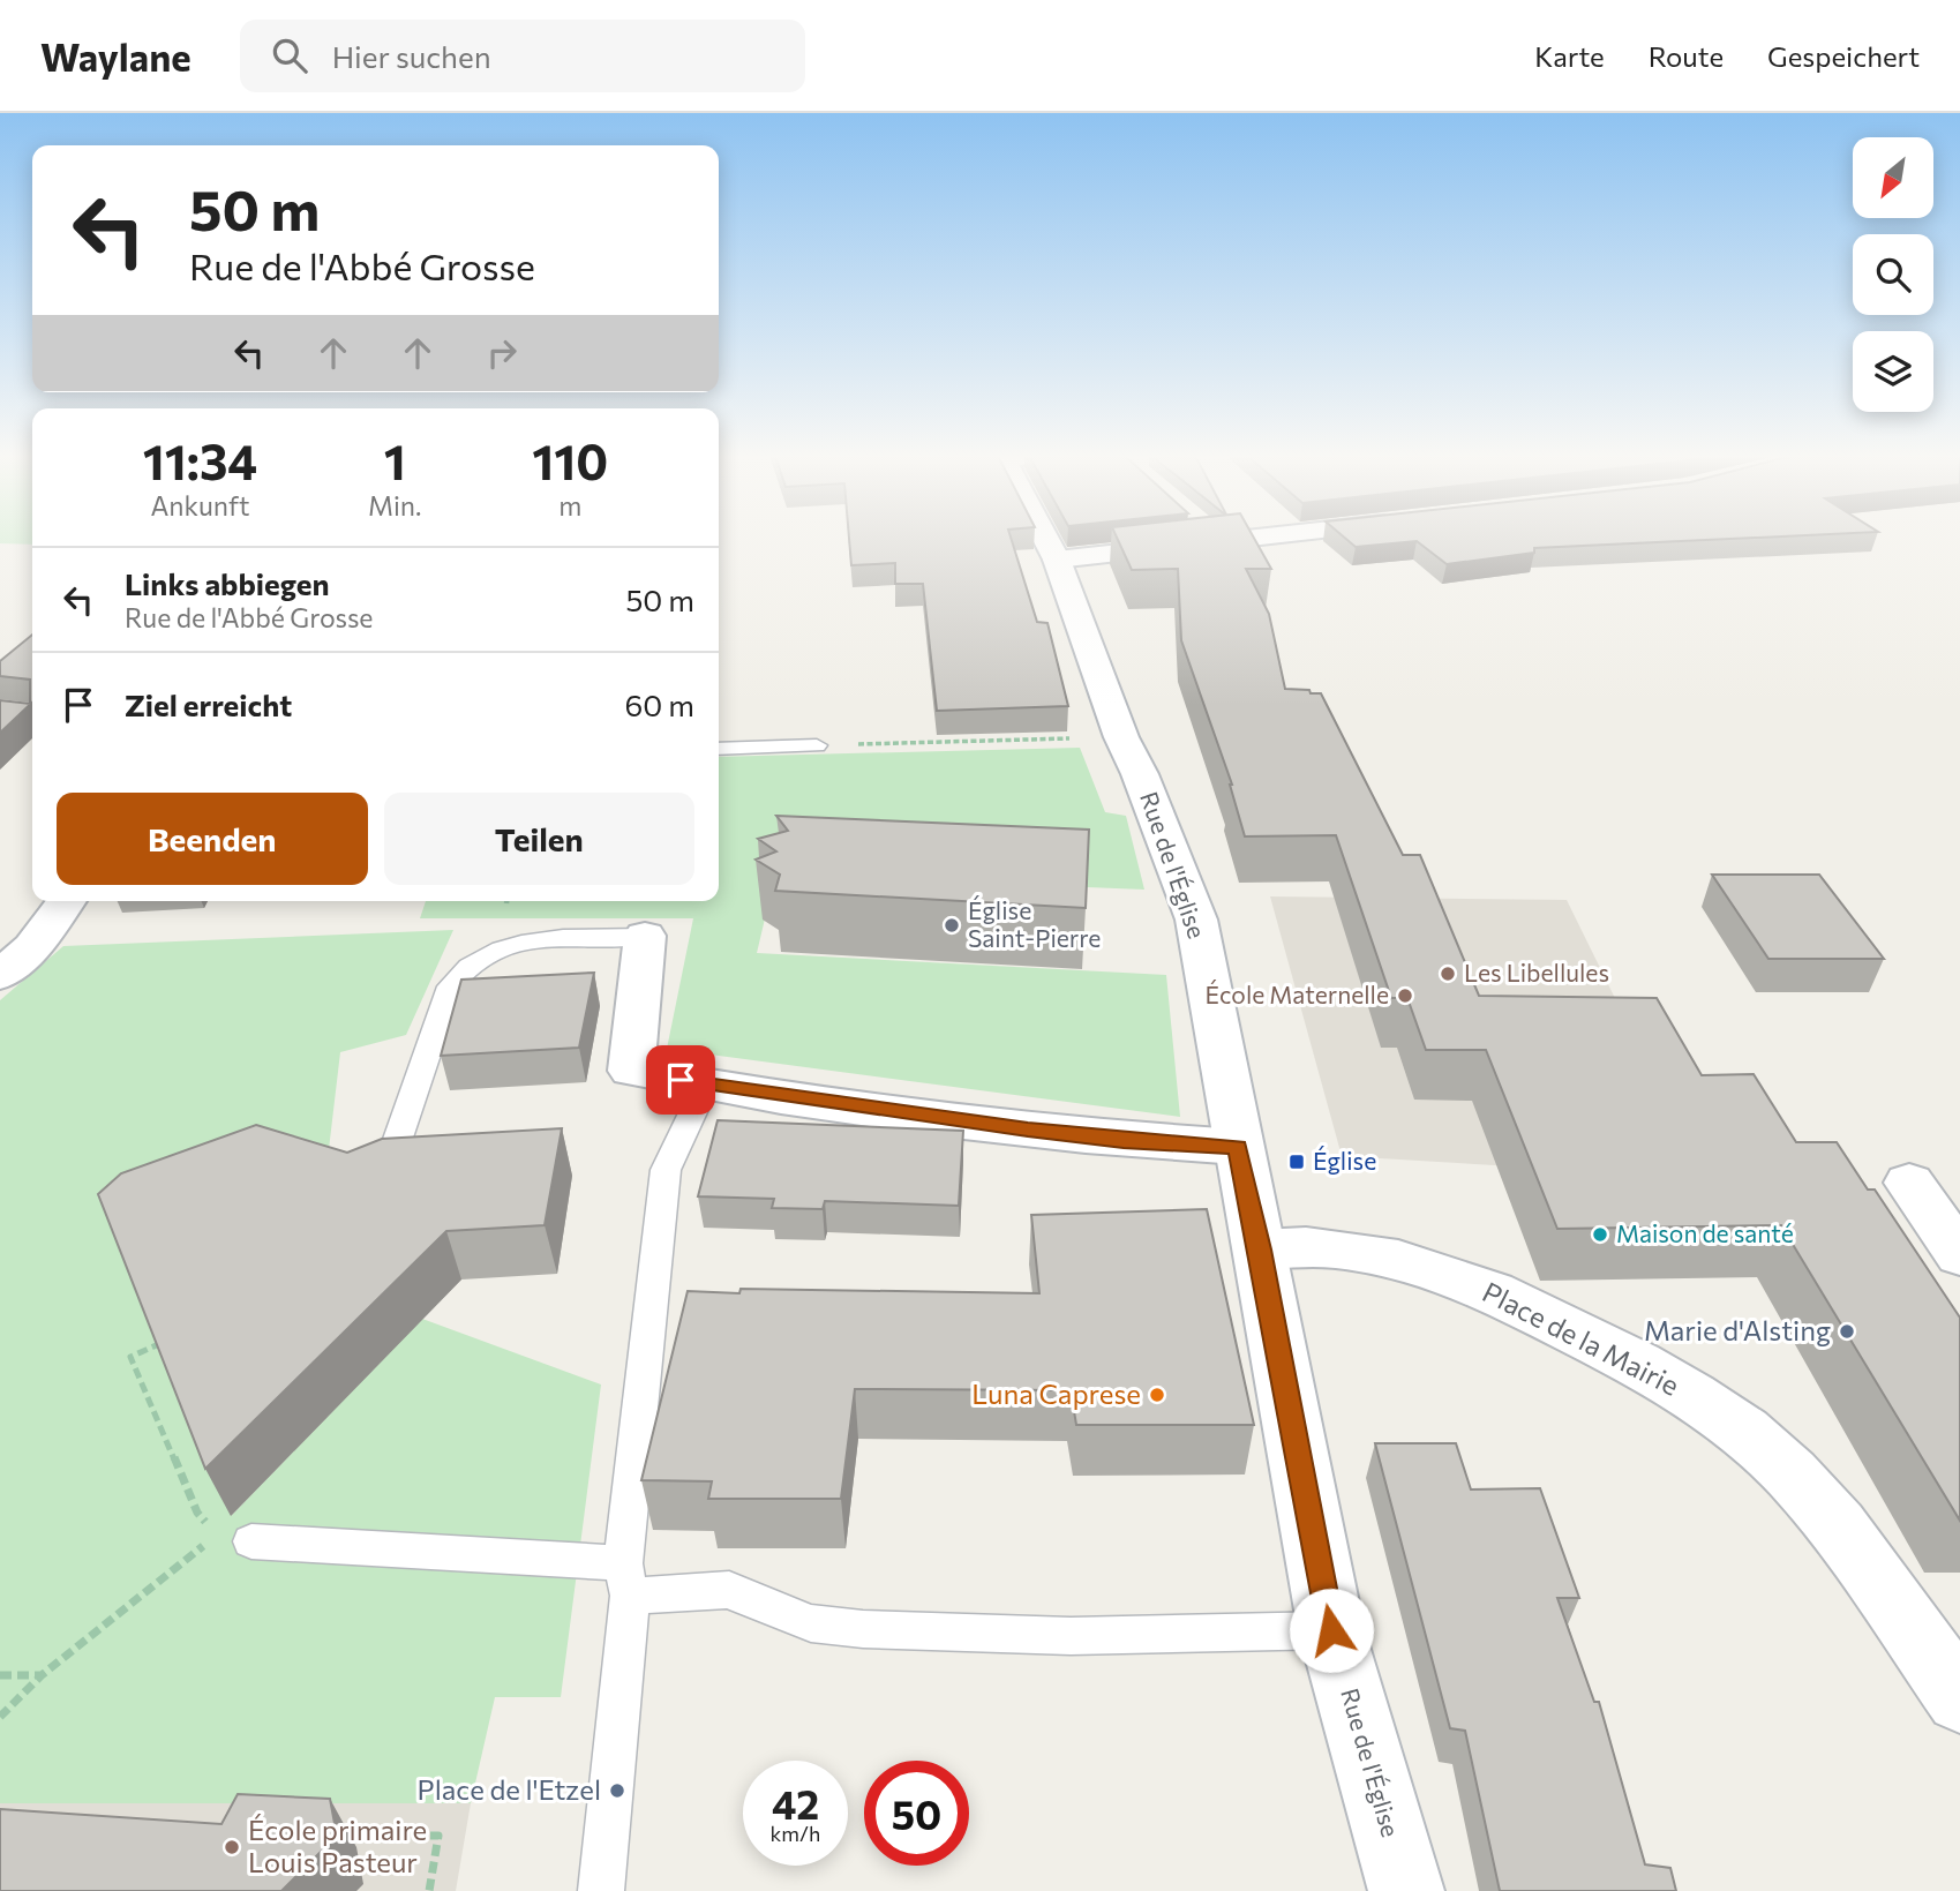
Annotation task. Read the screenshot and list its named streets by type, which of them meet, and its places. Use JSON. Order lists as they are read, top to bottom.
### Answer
{
  "streets": {
    "main road": ["Rue de l'Église", "Place de la Mairie"]
  },
  "crossings": [
    ["Rue de l'Église", "Place de la Mairie"]
  ],
  "places": {
    "other": [
      "Église Saint-Pierre",
      "Les Libellules",
      "École Maternelle",
      "Maison de santé",
      "Marie d'Alsting",
      "Luna Caprese",
      "Place de l'Etzel",
      "École primaire Louis Pasteur"
    ],
    "transit": ["Église"]
  },
  "north": "bottom left",
  "page": {
    "header": "Waylane",
    "search": "Hier suchen",
    "nav": ["Karte", "Route", "Gespeichert"],
    "turn": ["50 m", "Rue de l'Abbé Grosse"],
    "eta": [
      "11:34",
      "Ankunft",
      "1",
      "Min.",
      "110",
      "m"
    ],
    "list": [
      {
        "name": "Links abbiegen",
        "note": "Rue de l'Abbé Grosse",
        "value": "50 m"
      },
      {
        "name": "Ziel erreicht",
        "value": "60 m"
      }
    ],
    "buttons": ["Beenden", "Teilen"],
    "speed": "42 km/h",
    "limit": "50"
  }
}
